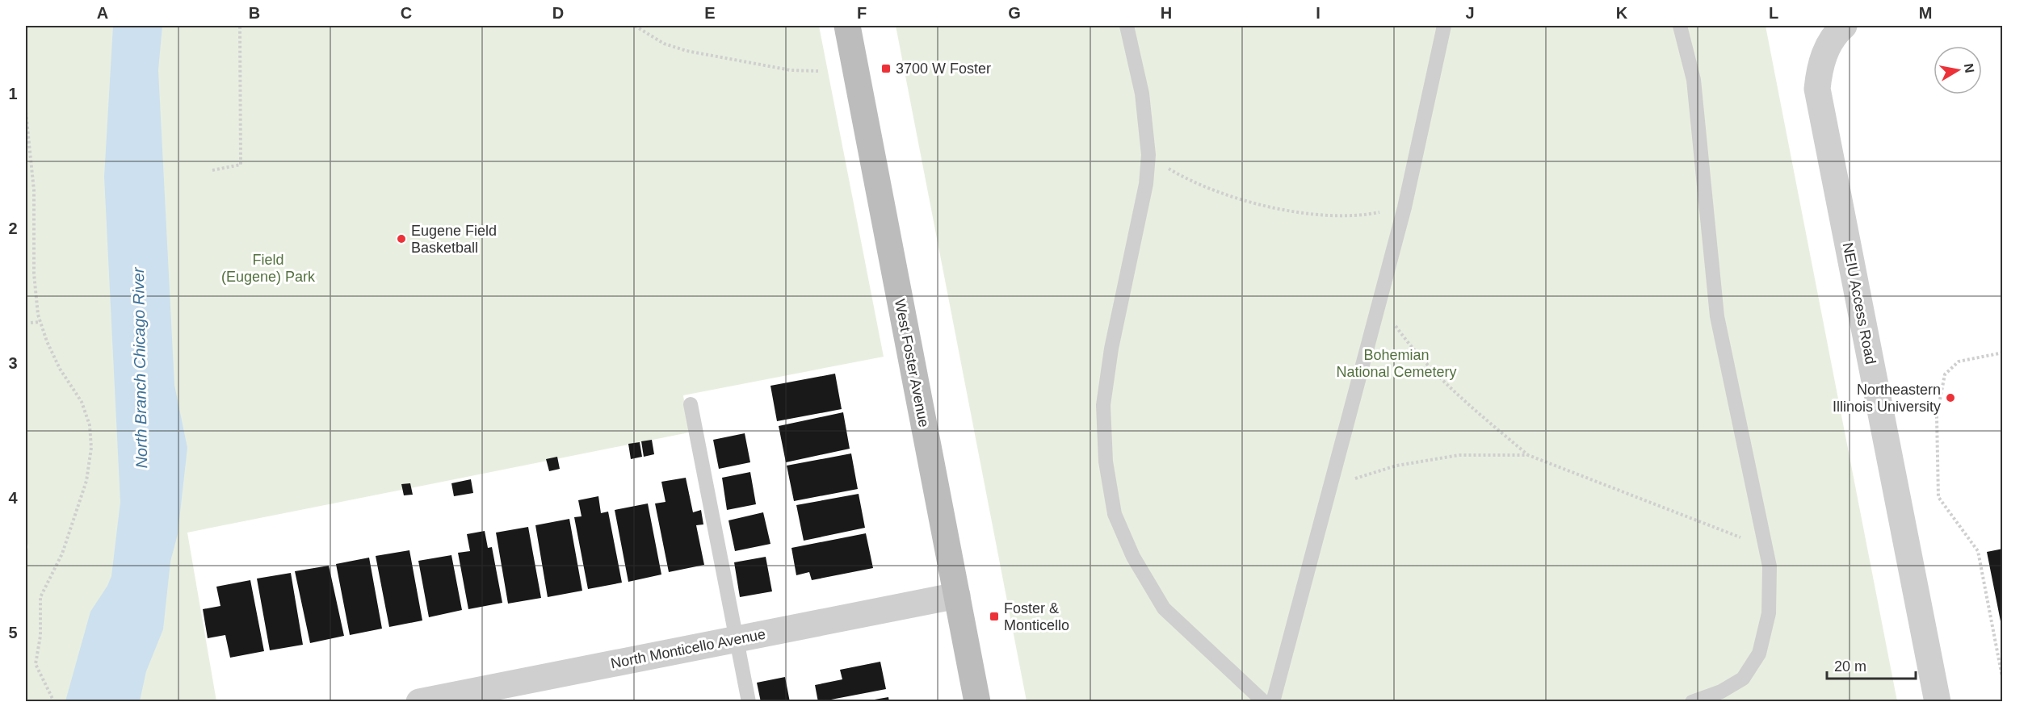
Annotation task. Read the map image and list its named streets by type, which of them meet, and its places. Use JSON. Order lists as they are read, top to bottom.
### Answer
{
  "streets": {
    "main road": ["West Foster Avenue"],
    "street": ["NEIU Access Road", "North Monticello Avenue"]
  },
  "crossings": [
    ["West Foster Avenue", "North Monticello Avenue"]
  ],
  "water": ["North Branch Chicago River"],
  "parks": ["Field (Eugene) Park", "Bohemian National Cemetery"],
  "places": {
    "transit": ["3700 W Foster", "Foster & Monticello"],
    "other": ["Eugene Field Basketball", "Northeastern Illinois University"]
  },
  "scale_bar": "20 m",
  "north": "right",
  "grid": {
    "columns": [
      "A",
      "B",
      "C",
      "D",
      "E",
      "F",
      "G",
      "H",
      "I",
      "J",
      "K",
      "L",
      "M"
    ],
    "rows": [
      "1",
      "2",
      "3",
      "4",
      "5"
    ]
  }
}
